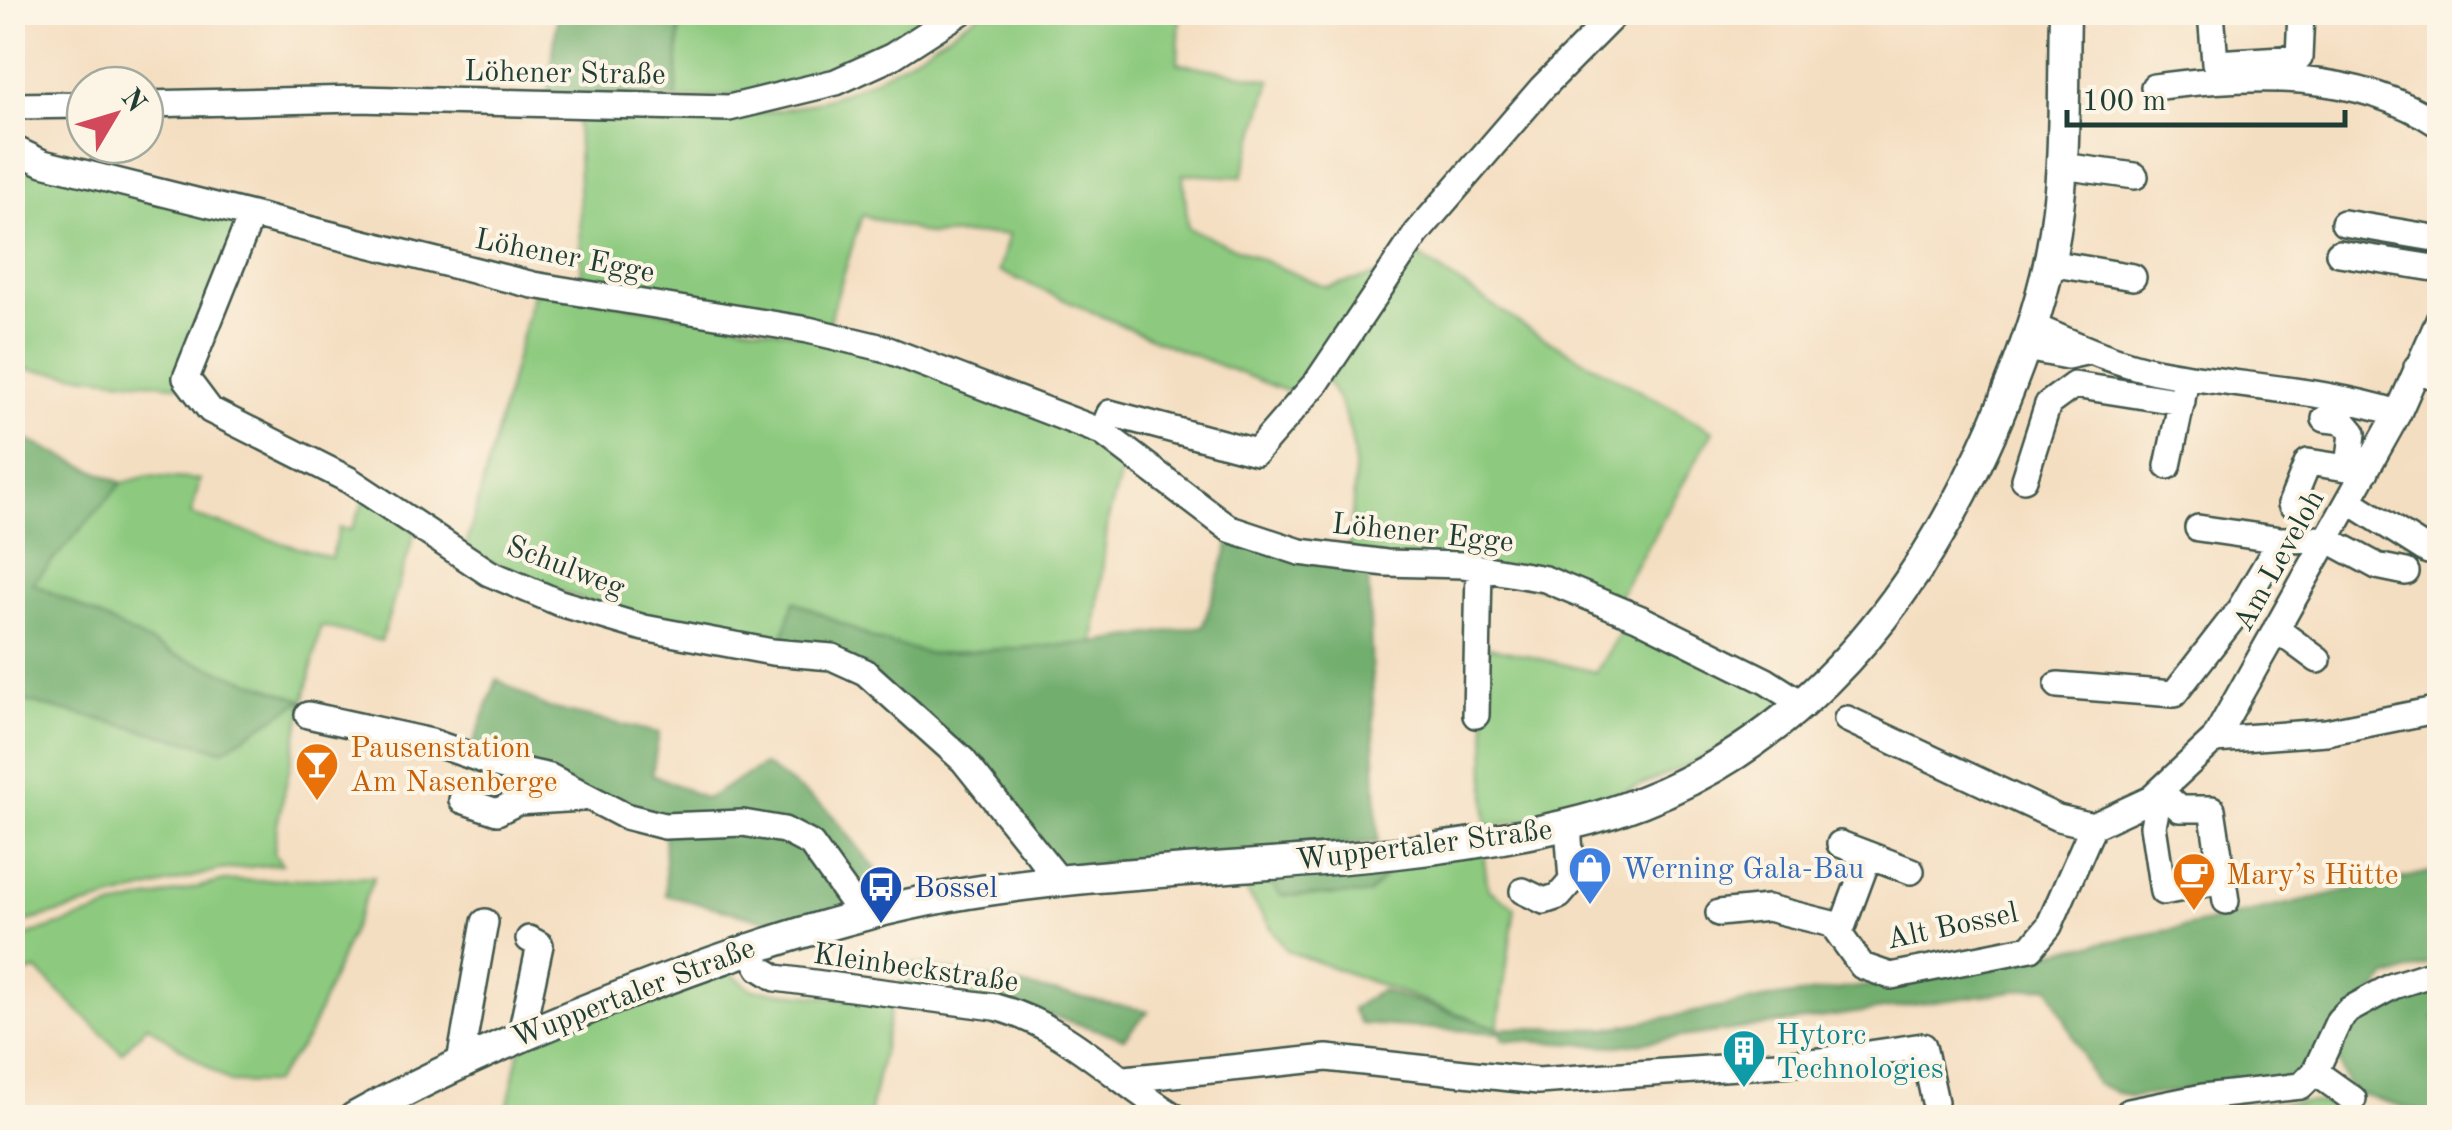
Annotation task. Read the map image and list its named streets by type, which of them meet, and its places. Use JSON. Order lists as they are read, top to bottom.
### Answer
{
  "streets": {
    "main road": ["Wuppertaler Straße"],
    "street": [
      "Löhener Straße",
      "Löhener Egge",
      "Am Leveloh",
      "Schulweg",
      "Alt Bossel",
      "Kleinbeckstraße"
    ]
  },
  "crossings": [
    ["Löhener Egge", "Schulweg"],
    ["Löhener Egge", "Wuppertaler Straße"],
    ["Schulweg", "Wuppertaler Straße"],
    ["Wuppertaler Straße", "Kleinbeckstraße"]
  ],
  "places": {
    "bar": ["Pausenstation Am Nasenberge"],
    "shop": ["Werning Gala-Bau"],
    "cafe": ["Mary’s Hütte"],
    "bus stop": ["Bossel"],
    "building": ["Hytorc Technologies"]
  },
  "scale_bar": "100 m",
  "north": "top right"
}
